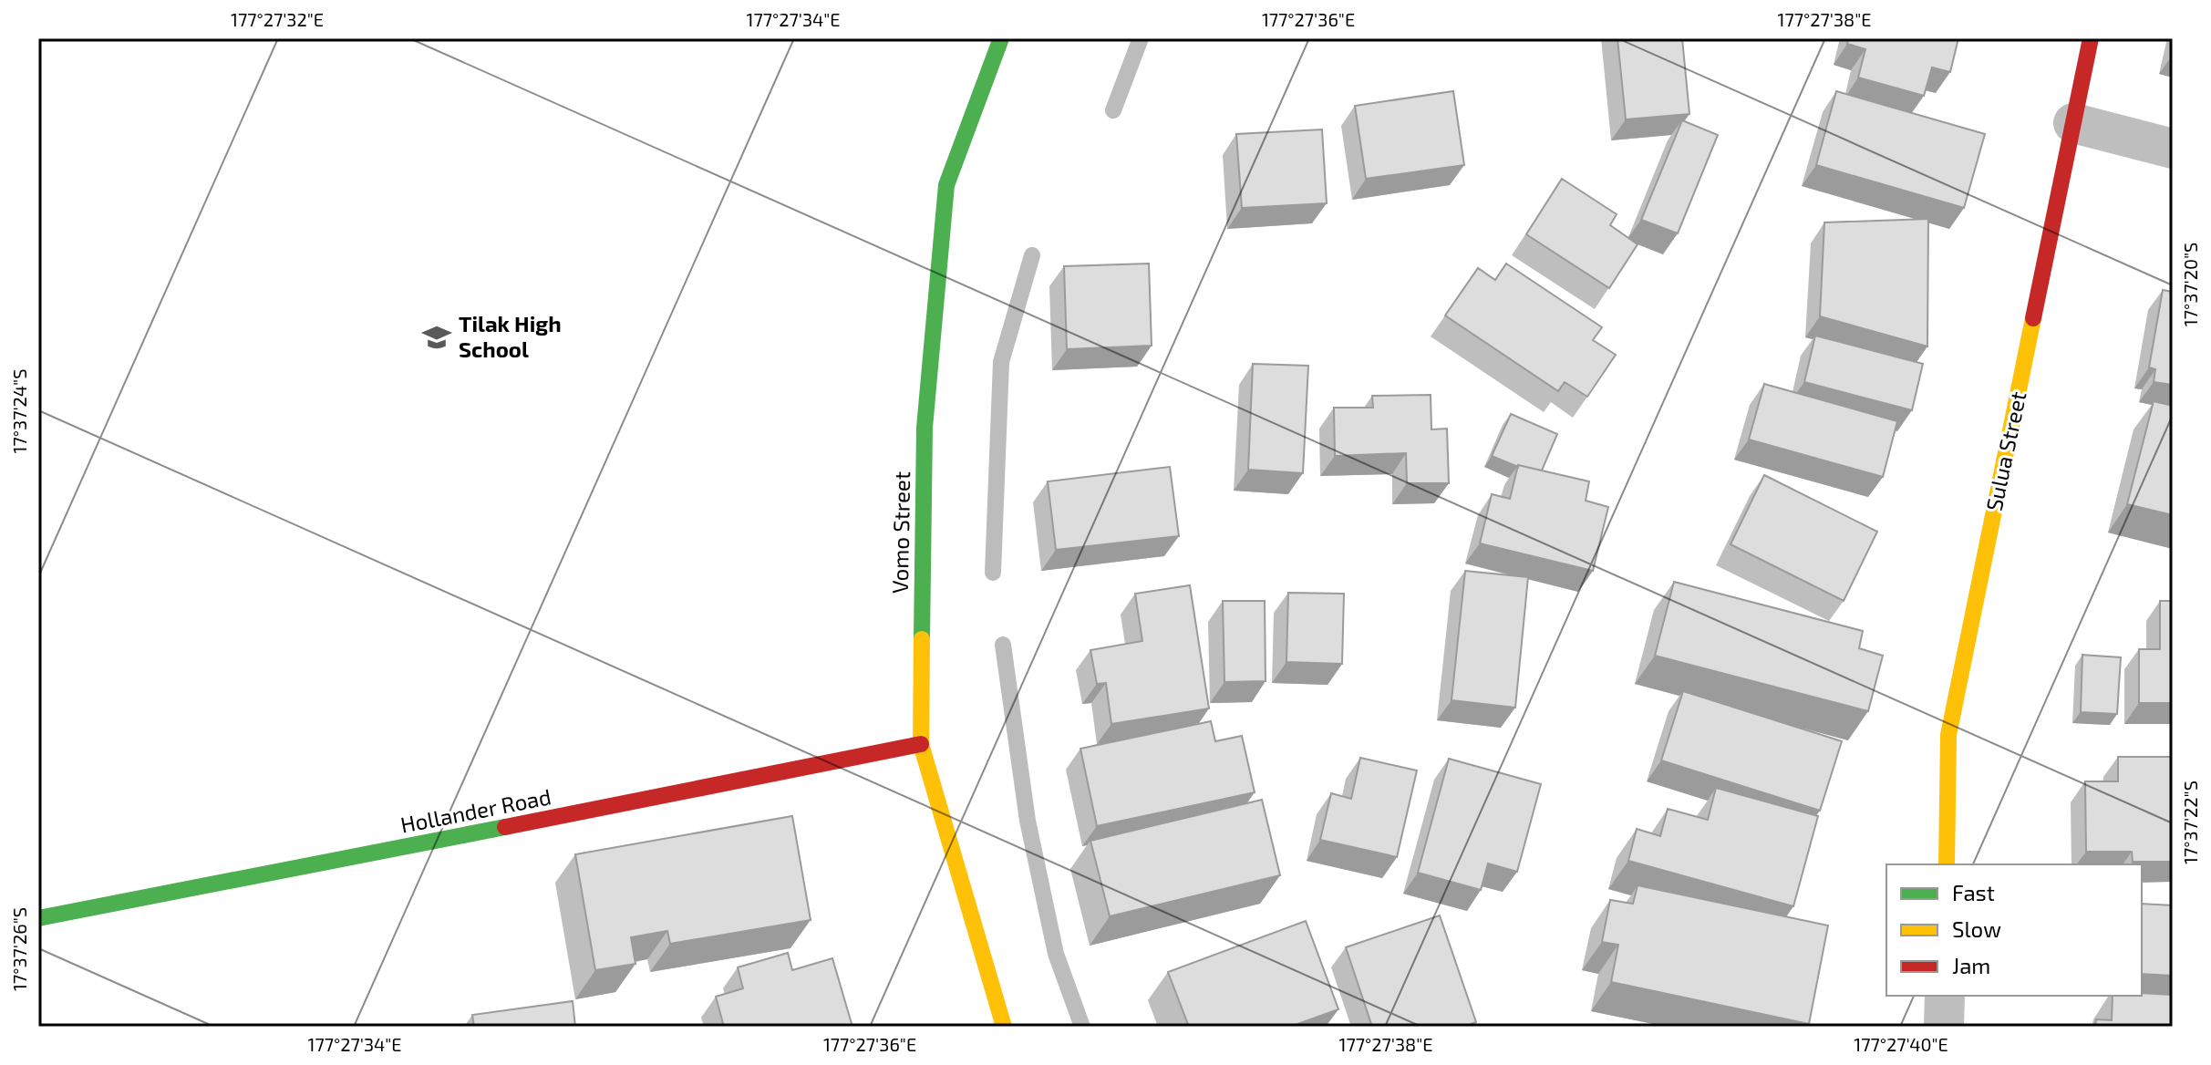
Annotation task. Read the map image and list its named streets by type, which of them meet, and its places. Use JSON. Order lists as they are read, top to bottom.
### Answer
{
  "streets": {
    "main road": ["Sulua Street", "Vomo Street", "Hollander Road"]
  },
  "crossings": [
    ["Vomo Street", "Hollander Road"]
  ],
  "places": {
    "school or university": ["Tilak High School"]
  },
  "legend": ["Fast", "Slow", "Jam"],
  "coordinates": [
    "177°27'32\"E",
    "177°27'34\"E",
    "177°27'36\"E",
    "177°27'38\"E",
    "17°37'20\"S",
    "17°37'24\"S",
    "17°37'22\"S",
    "17°37'26\"S",
    "177°27'40\"E"
  ]
}
